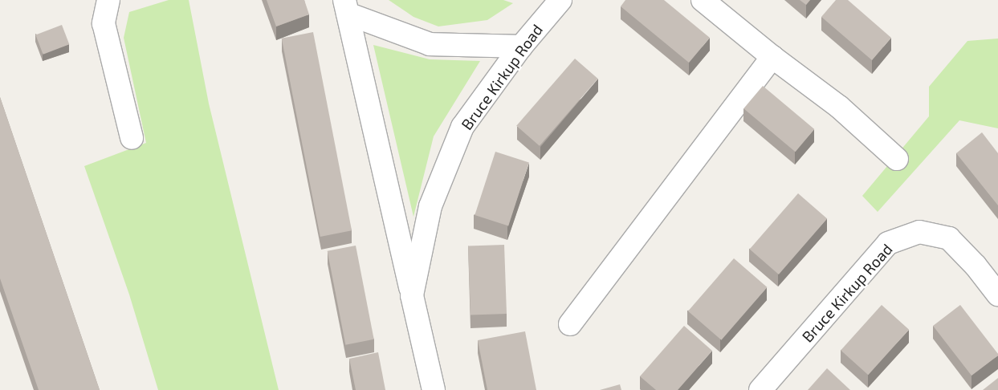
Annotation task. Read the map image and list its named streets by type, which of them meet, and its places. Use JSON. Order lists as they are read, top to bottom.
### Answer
{
  "streets": {
    "street": ["Bruce Kirkup Road"]
  }
}
